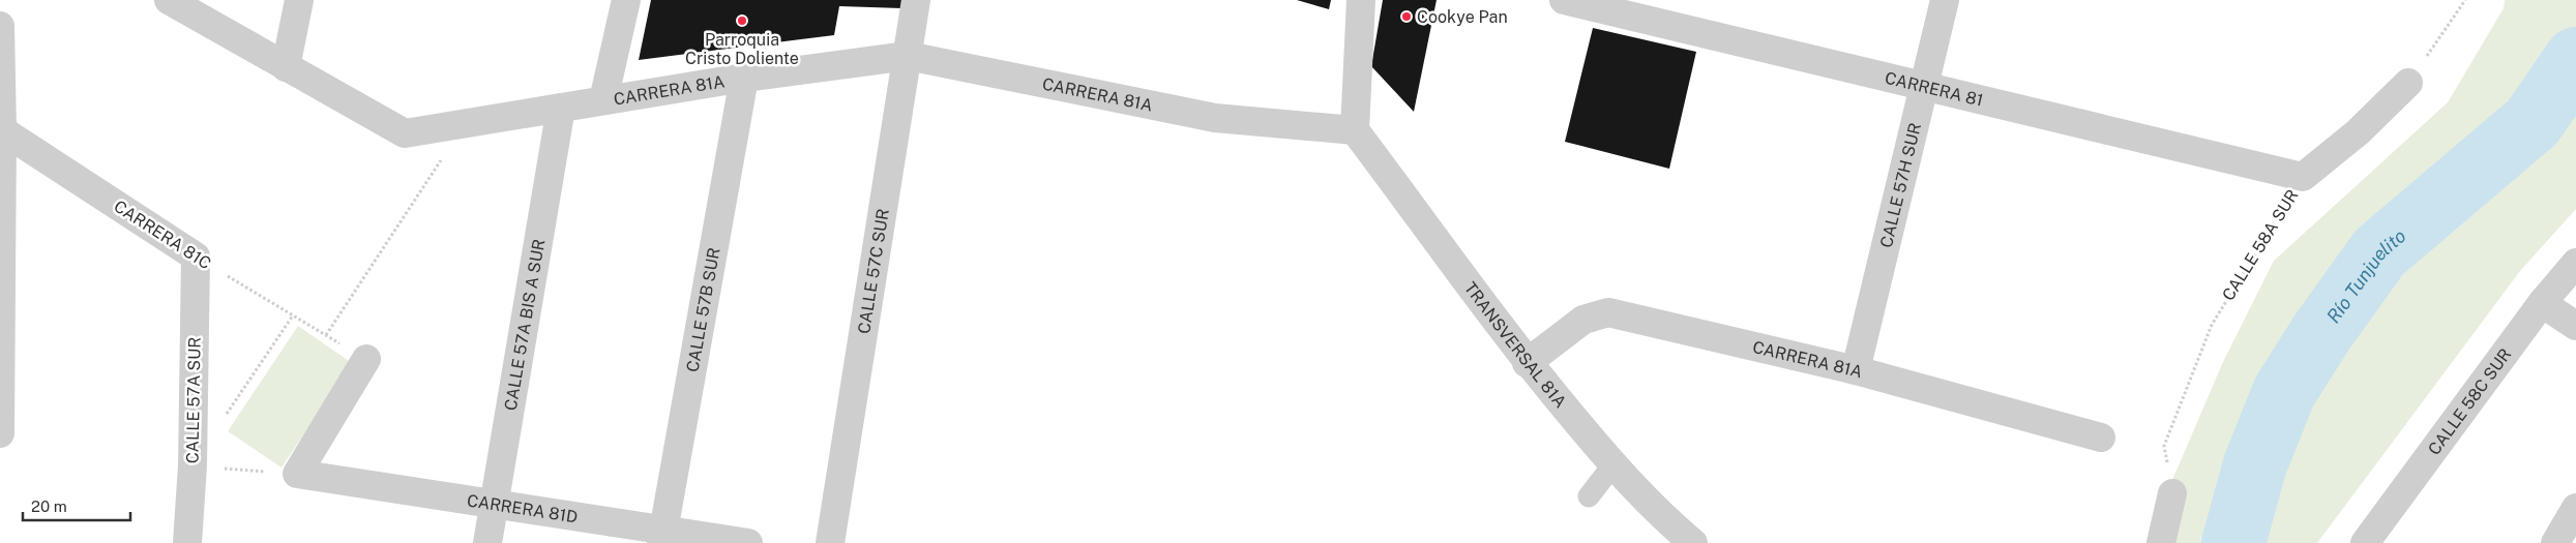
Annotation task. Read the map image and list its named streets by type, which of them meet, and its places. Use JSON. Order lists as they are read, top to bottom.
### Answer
{
  "streets": {
    "street": [
      "CARRERA 81",
      "CARRERA 81A",
      "CALLE 57H SUR",
      "CARRERA 81C",
      "CALLE 58A SUR",
      "CALLE 57C SUR",
      "CALLE 57B SUR",
      "CALLE 57A BIS A SUR",
      "TRANSVERSAL 81A",
      "CALLE 57A SUR",
      "CALLE 58C SUR",
      "CARRERA 81D"
    ]
  },
  "crossings": [
    ["CARRERA 81", "CALLE 57H SUR"],
    ["CARRERA 81", "CALLE 58A SUR"],
    ["CARRERA 81A", "CALLE 57H SUR"],
    ["CARRERA 81A", "CARRERA 81C"],
    ["CARRERA 81A", "CALLE 57C SUR"],
    ["CARRERA 81A", "CALLE 57B SUR"],
    ["CARRERA 81A", "CALLE 57A BIS A SUR"],
    ["CARRERA 81A", "TRANSVERSAL 81A"],
    ["CARRERA 81C", "CALLE 57A SUR"],
    ["CALLE 57B SUR", "CARRERA 81D"],
    ["CALLE 57A BIS A SUR", "CARRERA 81D"]
  ],
  "water": ["Río Tunjuelito"],
  "places": ["Cookye Pan", "Parroquia Cristo Doliente"],
  "scale_bar": "20 m"
}
